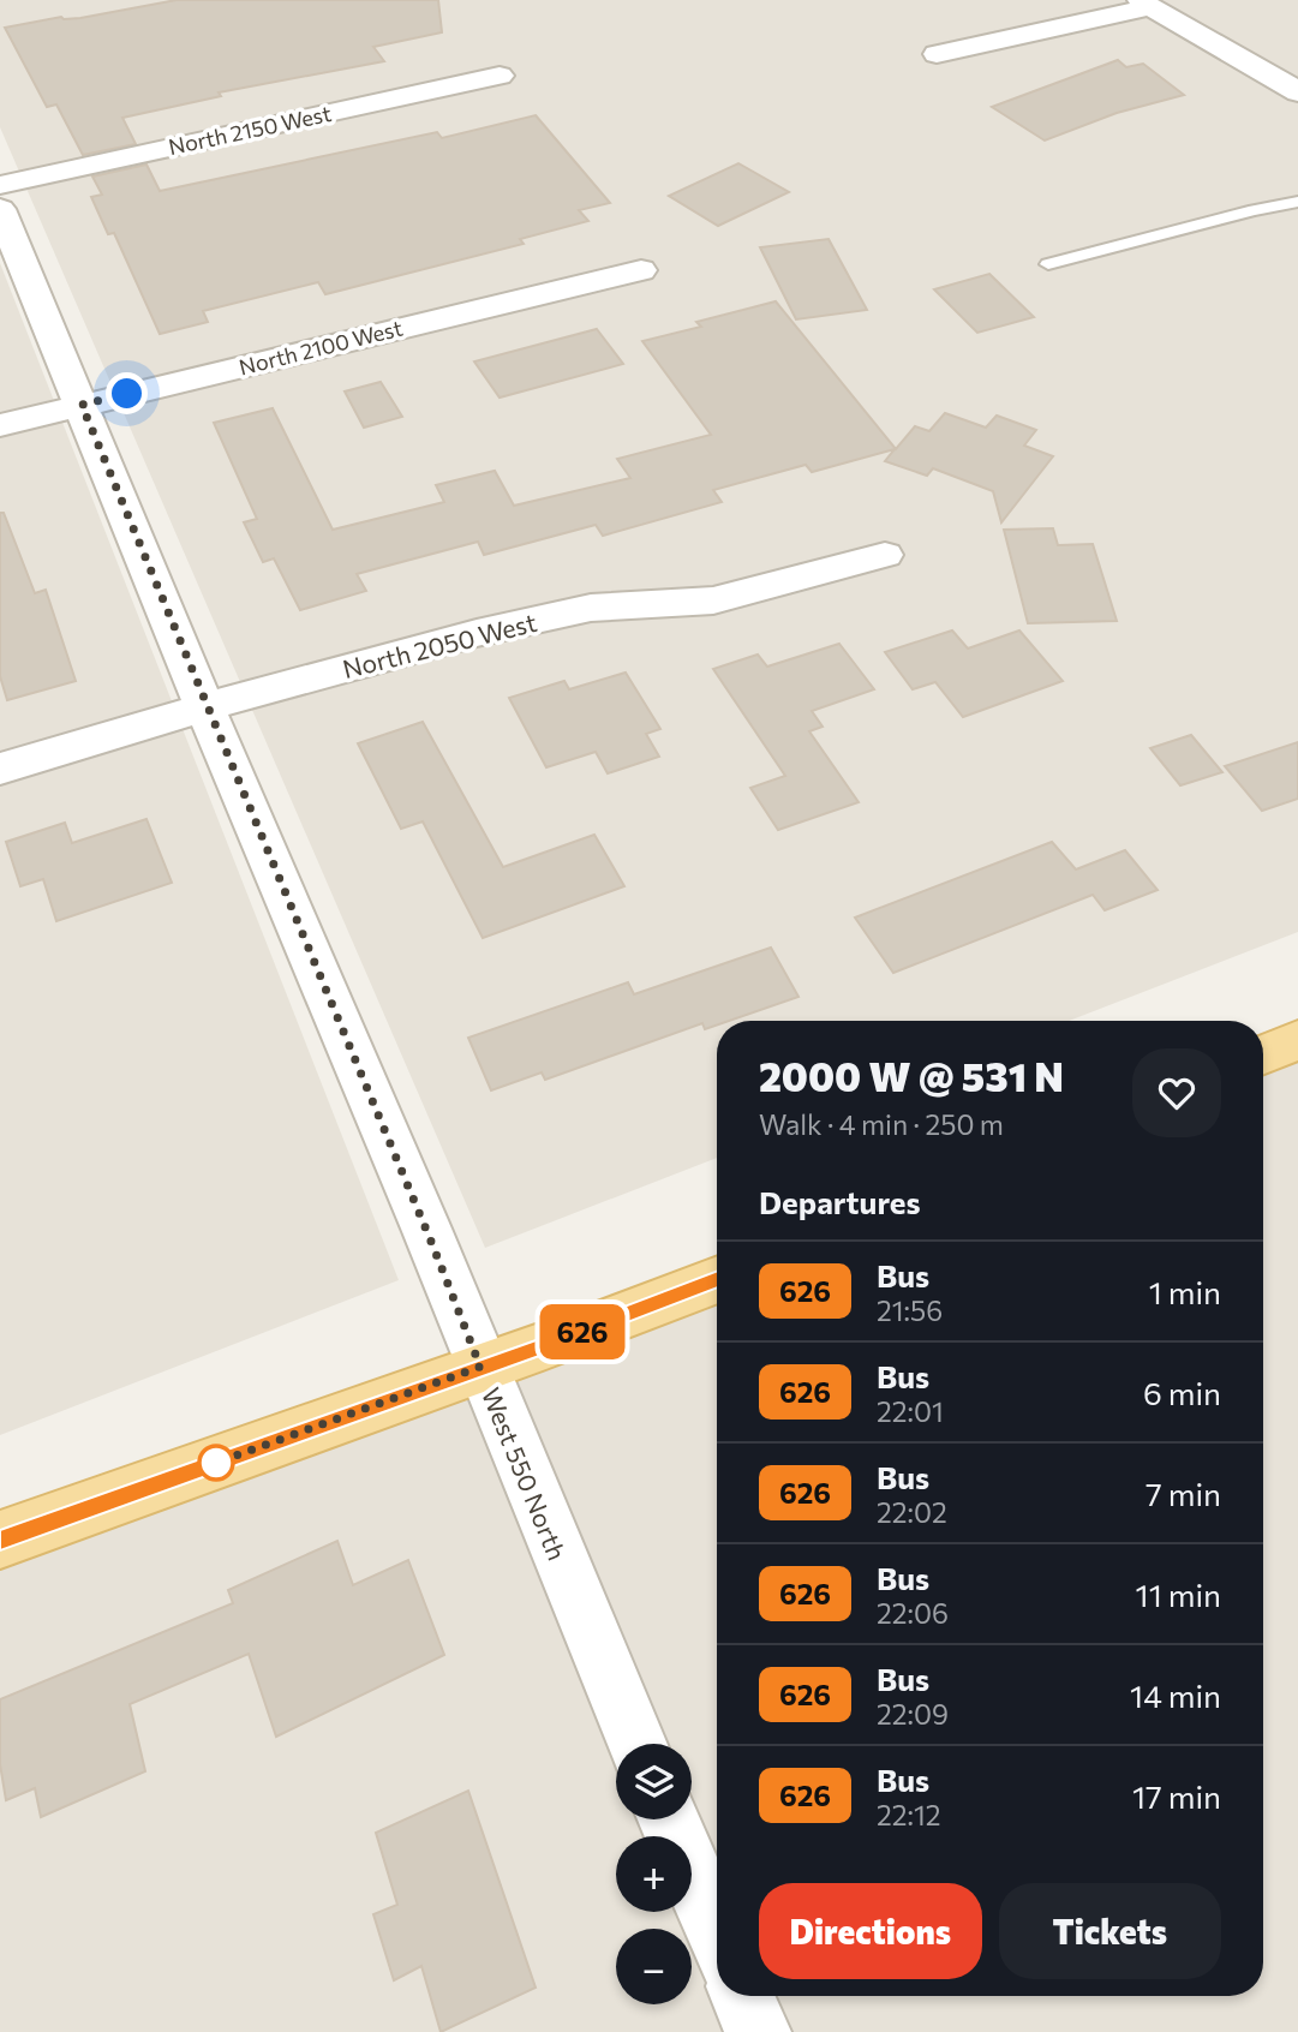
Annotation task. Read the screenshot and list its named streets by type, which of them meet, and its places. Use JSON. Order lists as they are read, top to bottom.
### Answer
{
  "streets": {
    "street": [
      "North 2150 West",
      "North 2100 West",
      "North 2050 West",
      "West 550 North"
    ]
  },
  "crossings": [
    ["North 2100 West", "West 550 North"],
    ["North 2050 West", "West 550 North"]
  ],
  "lines": ["bus line 626"],
  "page": {
    "on_map": "626",
    "heading": [
      ["2000 W @ 531 N", "Walk · 4 min · 250 m"],
      "Departures"
    ],
    "list": [
      {
        "mark": "626",
        "name": "Bus",
        "note": "21:56",
        "value": "1 min"
      },
      {
        "mark": "626",
        "name": "Bus",
        "note": "22:01",
        "value": "6 min"
      },
      {
        "mark": "626",
        "name": "Bus",
        "note": "22:02",
        "value": "7 min"
      },
      {
        "mark": "626",
        "name": "Bus",
        "note": "22:06",
        "value": "11 min"
      },
      {
        "mark": "626",
        "name": "Bus",
        "note": "22:09",
        "value": "14 min"
      },
      {
        "mark": "626",
        "name": "Bus",
        "note": "22:12",
        "value": "17 min"
      }
    ],
    "map_buttons": ["+", "−"],
    "buttons": ["Directions", "Tickets"]
  }
}
